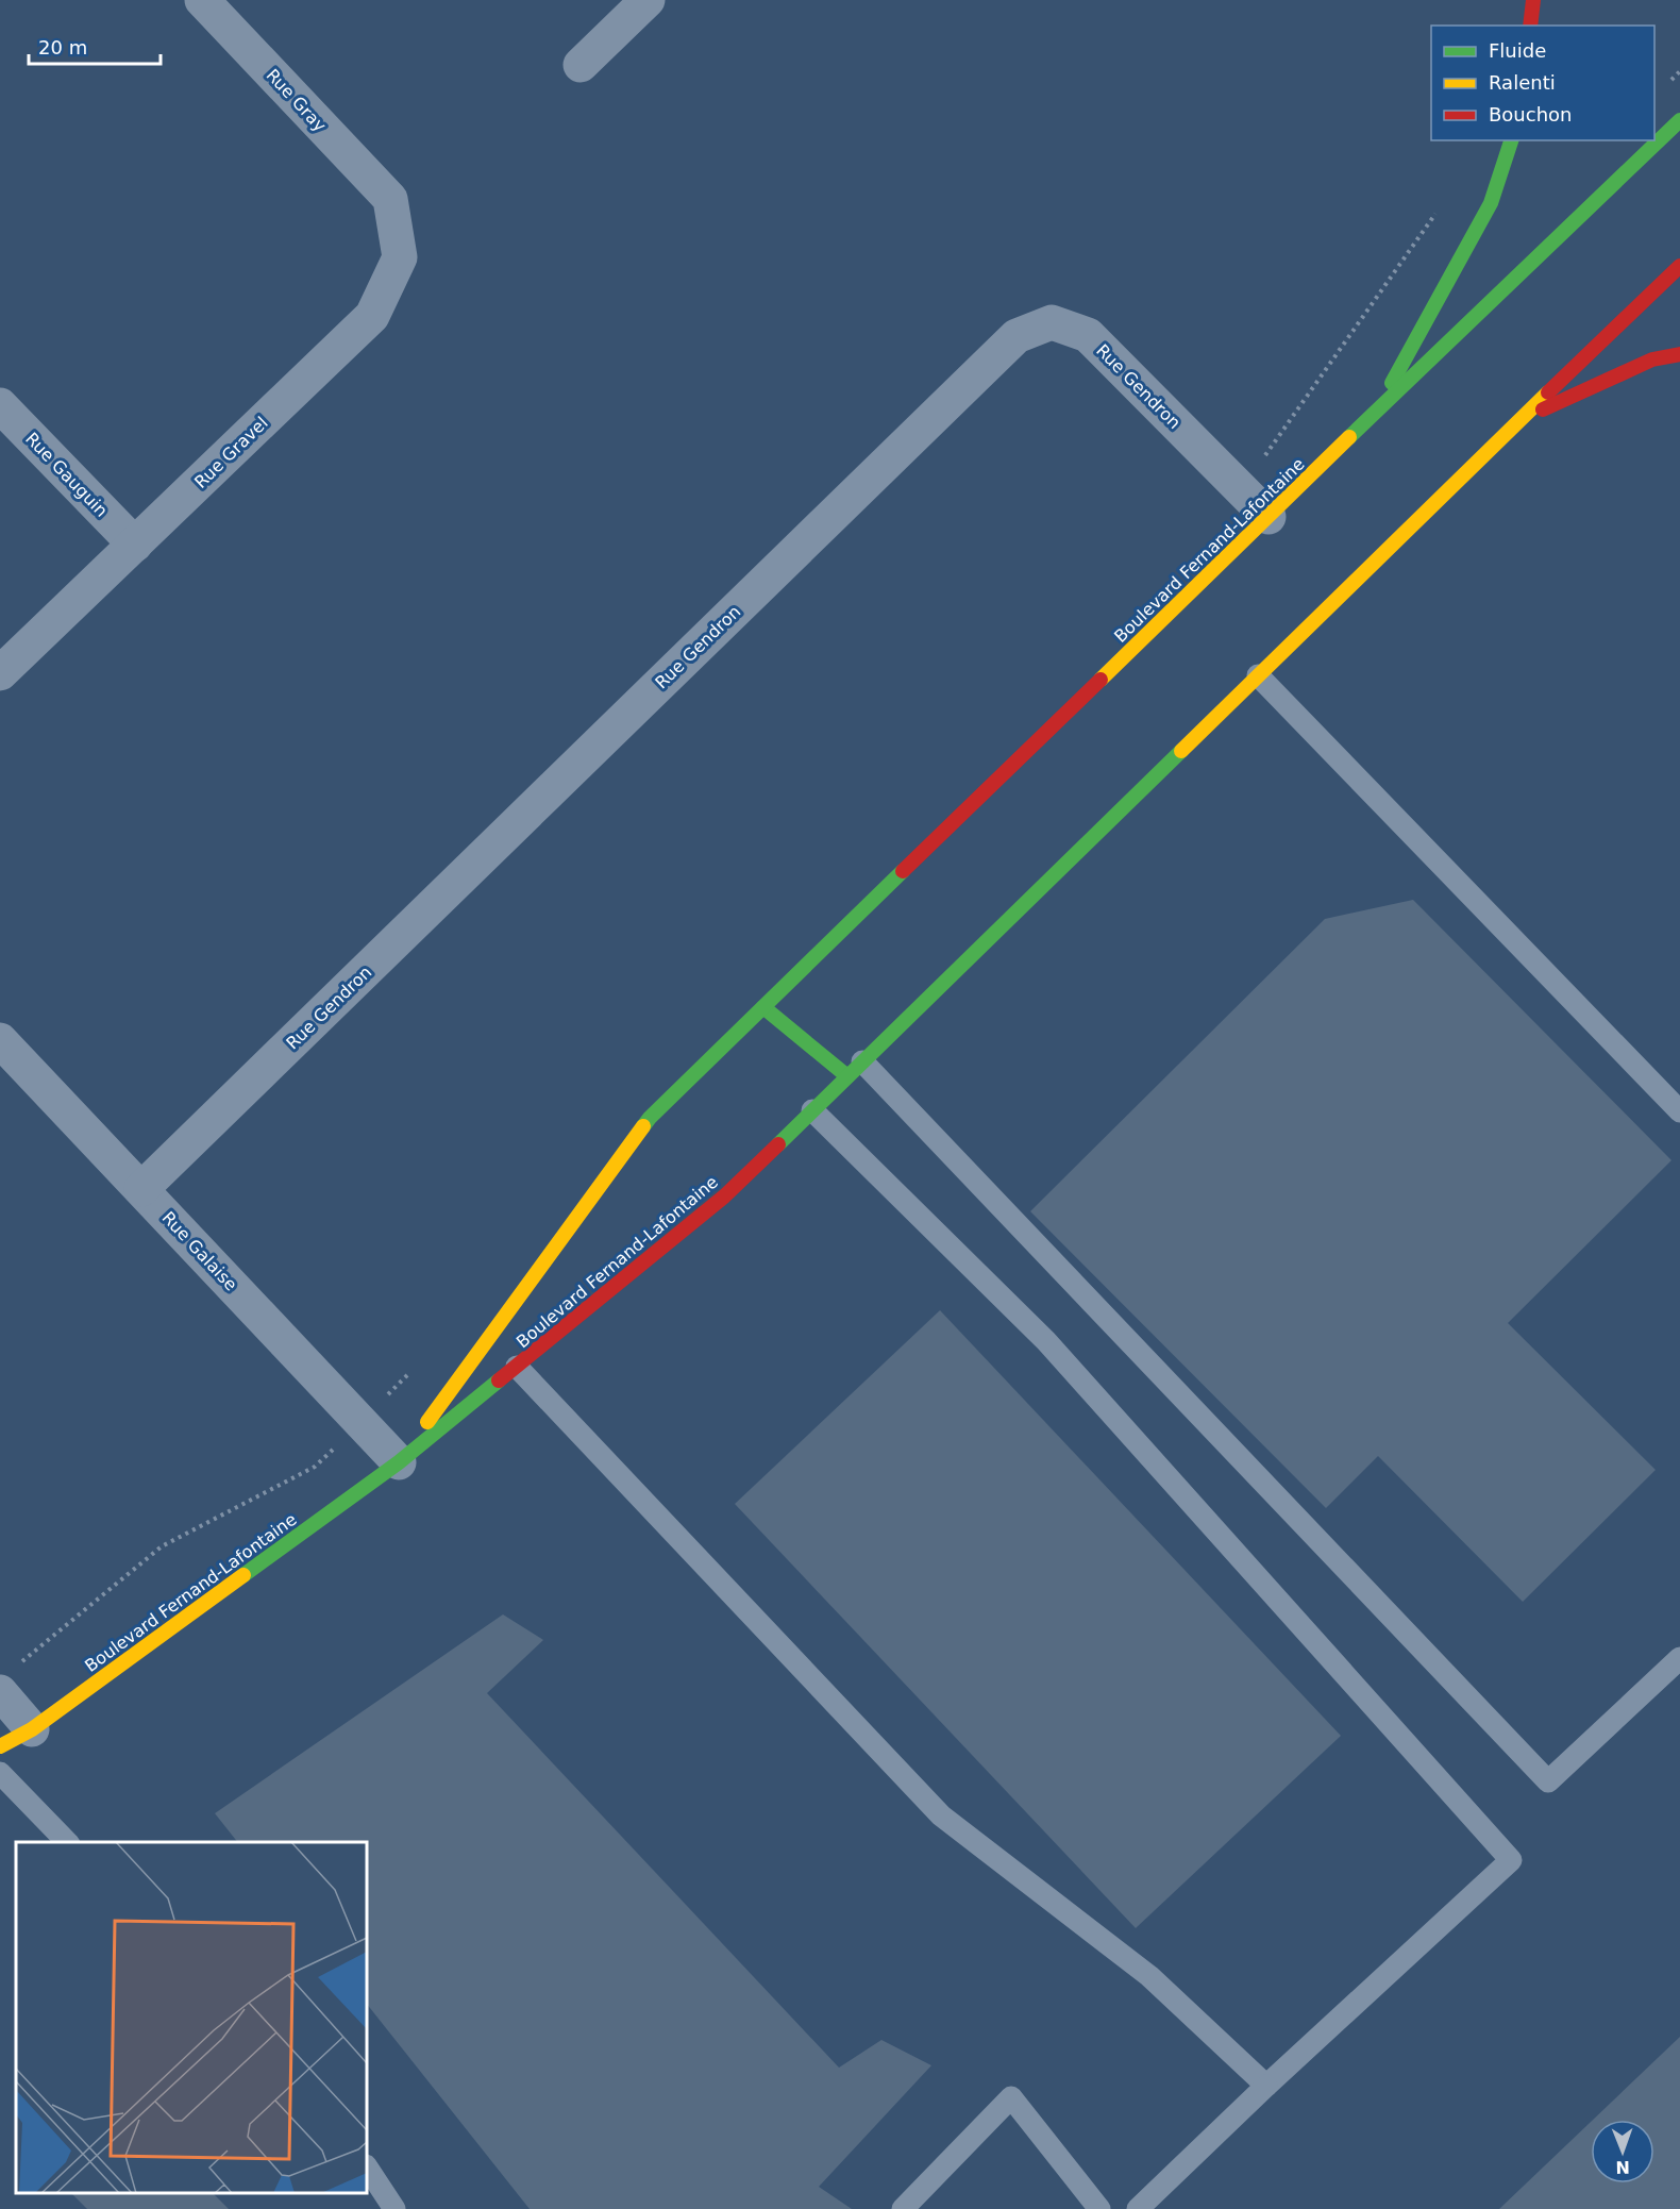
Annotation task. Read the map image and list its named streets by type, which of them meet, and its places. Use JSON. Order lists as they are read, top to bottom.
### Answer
{
  "streets": {
    "street": [
      "Rue Gray",
      "Rue Gendron",
      "Rue Gravel",
      "Rue Gauguin",
      "Boulevard Fernand-Lafontaine",
      "Rue Galaise"
    ]
  },
  "crossings": [
    ["Rue Gray", "Rue Gravel"],
    ["Rue Gendron", "Boulevard Fernand-Lafontaine"],
    ["Rue Gendron", "Rue Galaise"],
    ["Rue Gravel", "Rue Gauguin"],
    ["Boulevard Fernand-Lafontaine", "Rue Galaise"]
  ],
  "legend": ["Fluide", "Ralenti", "Bouchon"],
  "scale_bar": "20 m",
  "north": "bottom"
}
